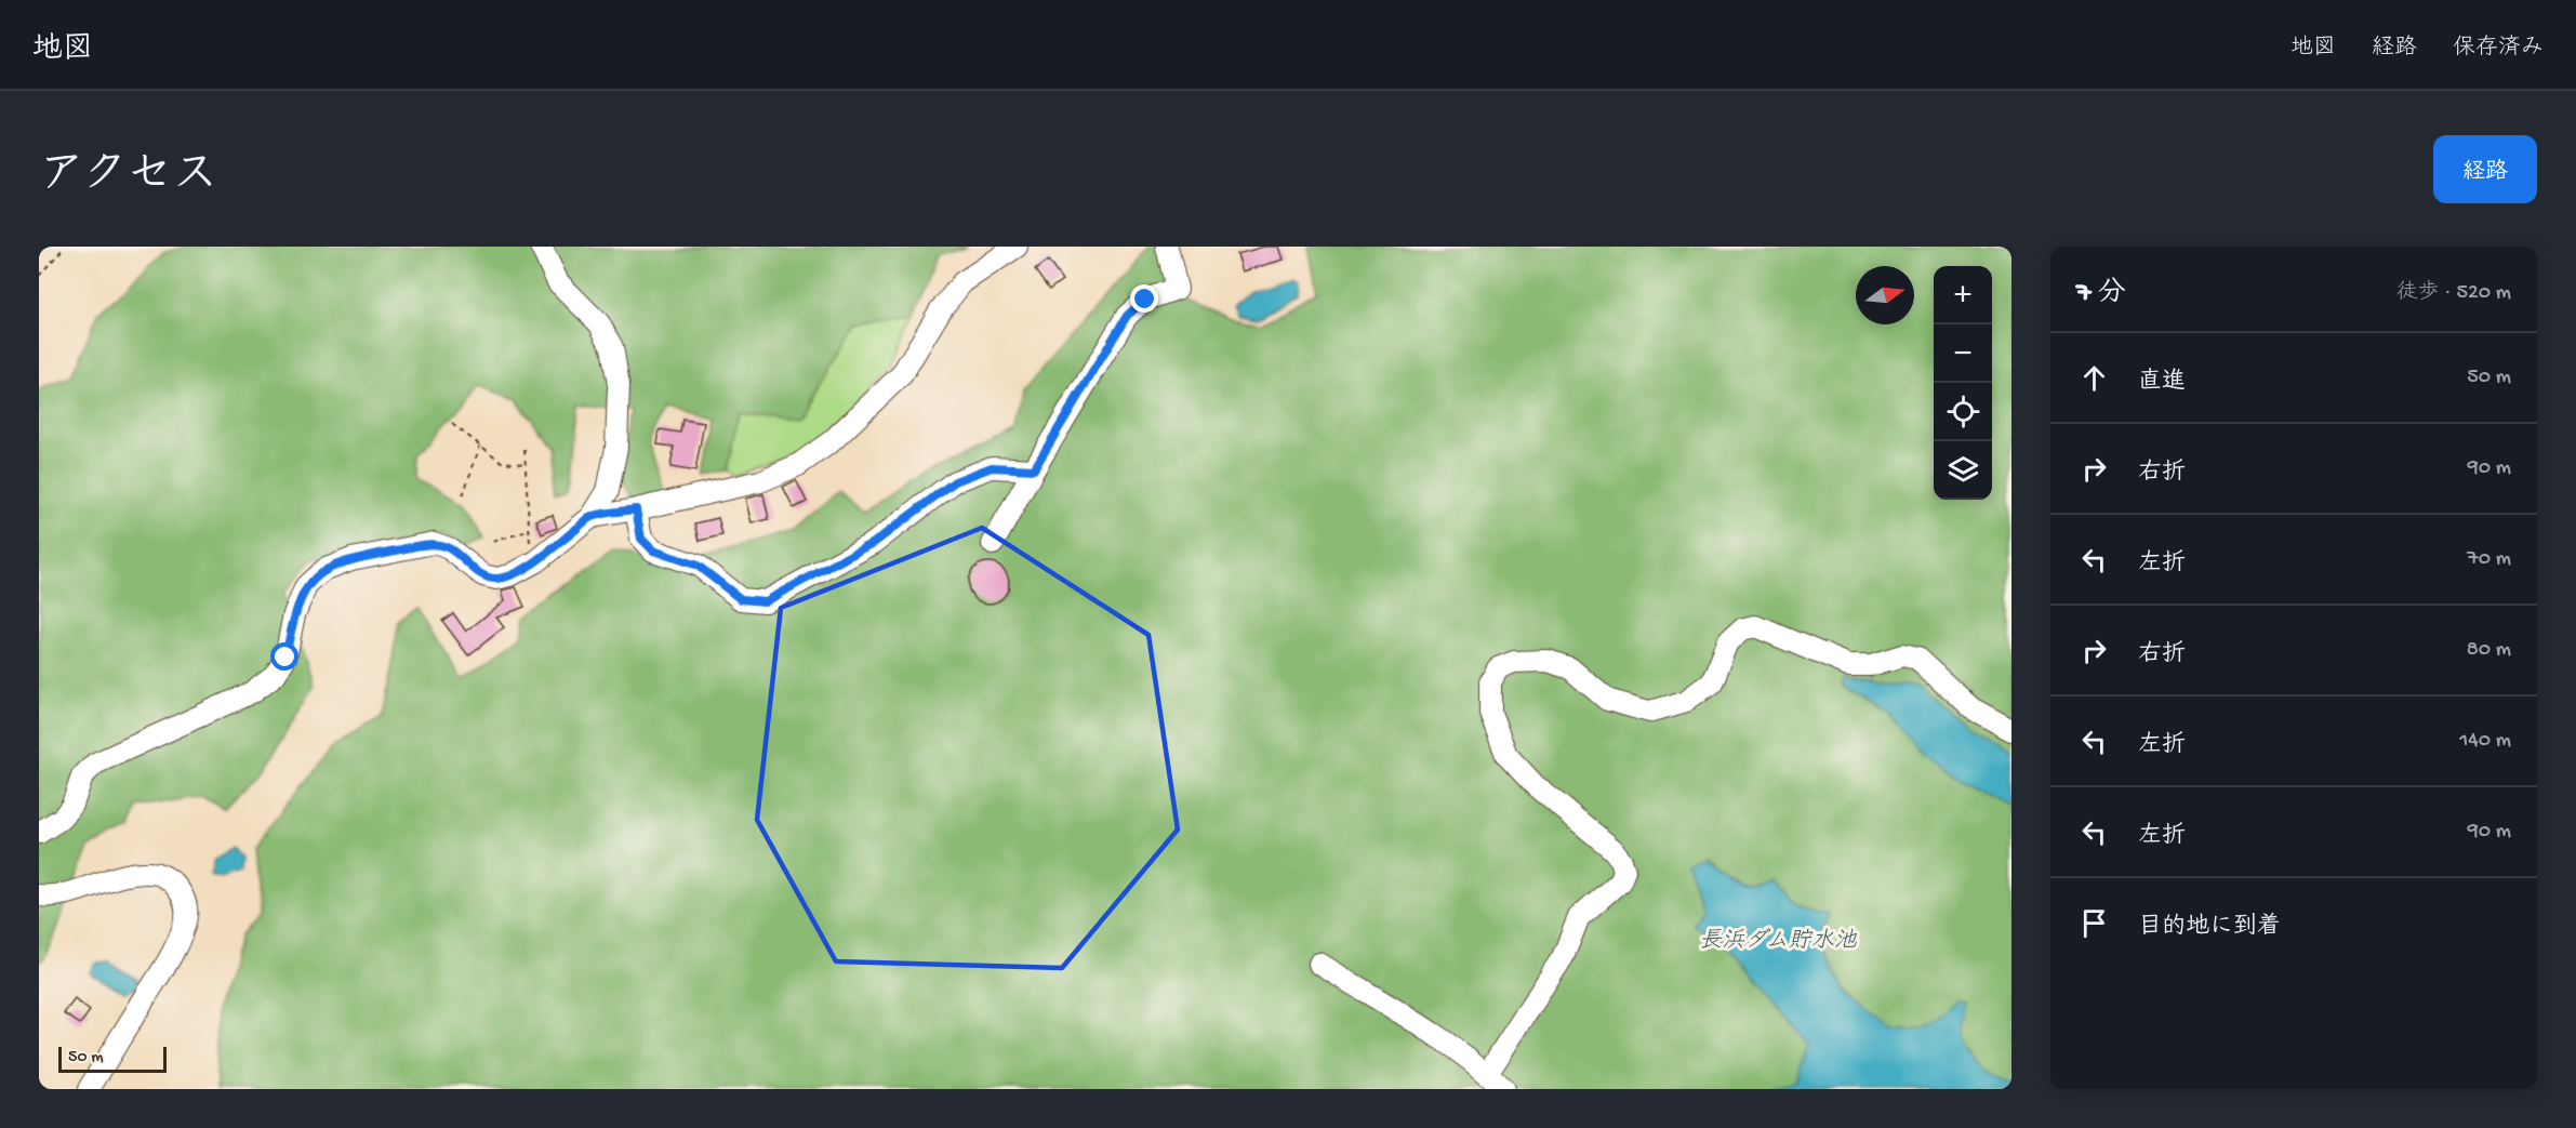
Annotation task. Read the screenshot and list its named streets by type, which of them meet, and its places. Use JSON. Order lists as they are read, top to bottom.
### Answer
{
  "water": ["長浜ダム貯水池"],
  "scale_bar": "50 m",
  "north": "right",
  "page": {
    "header": "地図",
    "nav": ["地図", "経路", "保存済み"],
    "title": "アクセス",
    "buttons": "経路",
    "heading": ["7 分", "徒歩 · 520 m"],
    "map_buttons": ["+", "−"],
    "list": [
      ["直進", "50 m"],
      ["右折", "90 m"],
      ["左折", "70 m"],
      ["右折", "80 m"],
      ["左折", "140 m"],
      ["左折", "90 m"],
      "目的地に到着"
    ],
    "scale": "50 m"
  }
}
